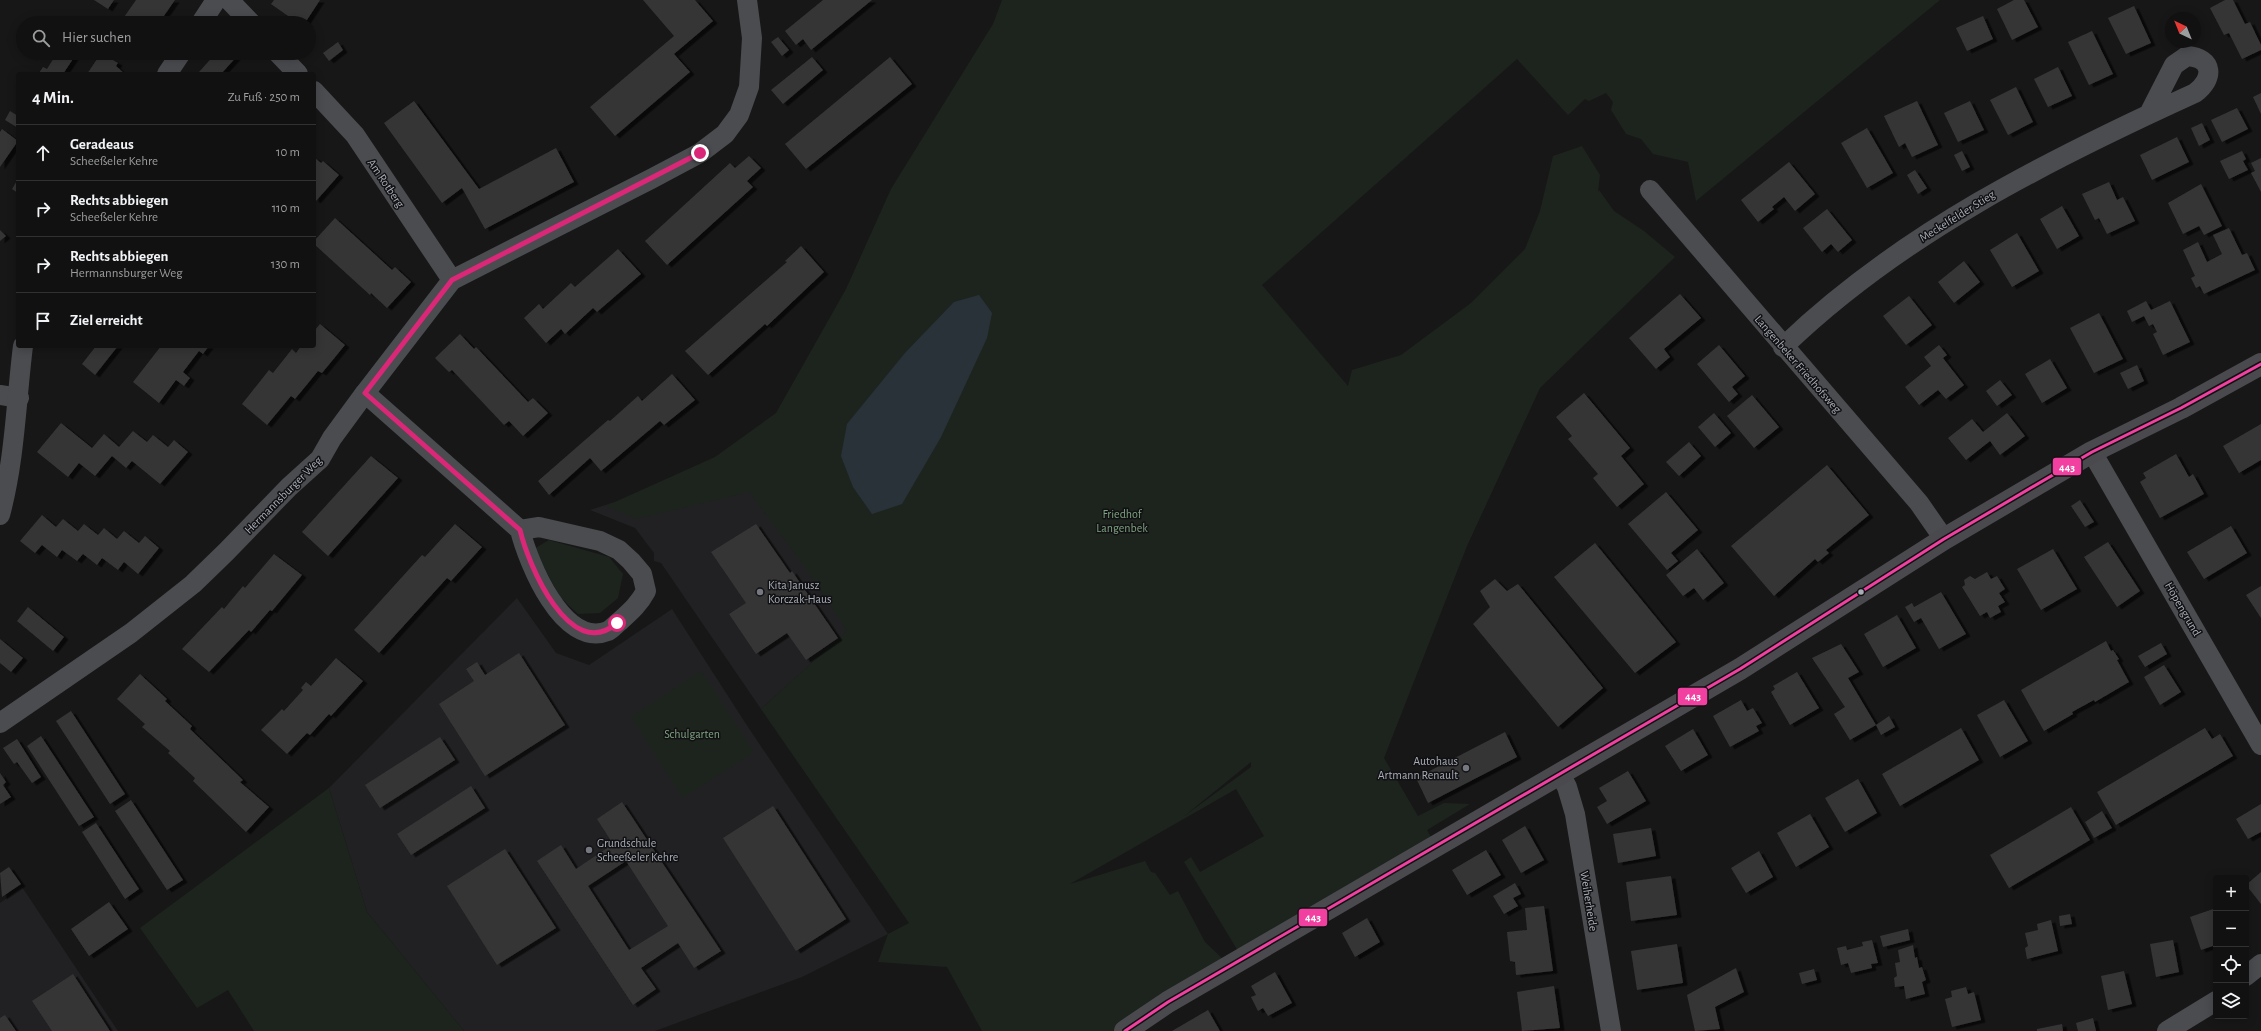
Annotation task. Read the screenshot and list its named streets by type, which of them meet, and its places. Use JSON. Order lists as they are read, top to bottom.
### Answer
{
  "streets": {
    "street": [
      "Am Rotberg",
      "Meckelfelder Stieg",
      "Langenbeker Friedhofsweg",
      "Hermannsburger Weg",
      "Höpengrund",
      "Weiherheide"
    ]
  },
  "crossings": [
    ["Am Rotberg", "Hermannsburger Weg"],
    ["Meckelfelder Stieg", "Langenbeker Friedhofsweg"]
  ],
  "parks": ["Friedhof Langenbek", "Schulgarten"],
  "places": ["Kita Janusz Korczak-Haus", "Autohaus Artmann Renault", "Grundschule Scheeßeler Kehre"],
  "lines": ["transit line 443"],
  "north": "top left",
  "page": {
    "search": "Hier suchen",
    "heading": ["4 Min.", "Zu Fuß · 250 m"],
    "list": [
      ["Geradeaus", "Scheeßeler Kehre", "10 m"],
      ["Rechts abbiegen", "Scheeßeler Kehre", "110 m"],
      ["Rechts abbiegen", "Hermannsburger Weg", "130 m"],
      "Ziel erreicht"
    ],
    "map_buttons": ["+", "−"]
  }
}
